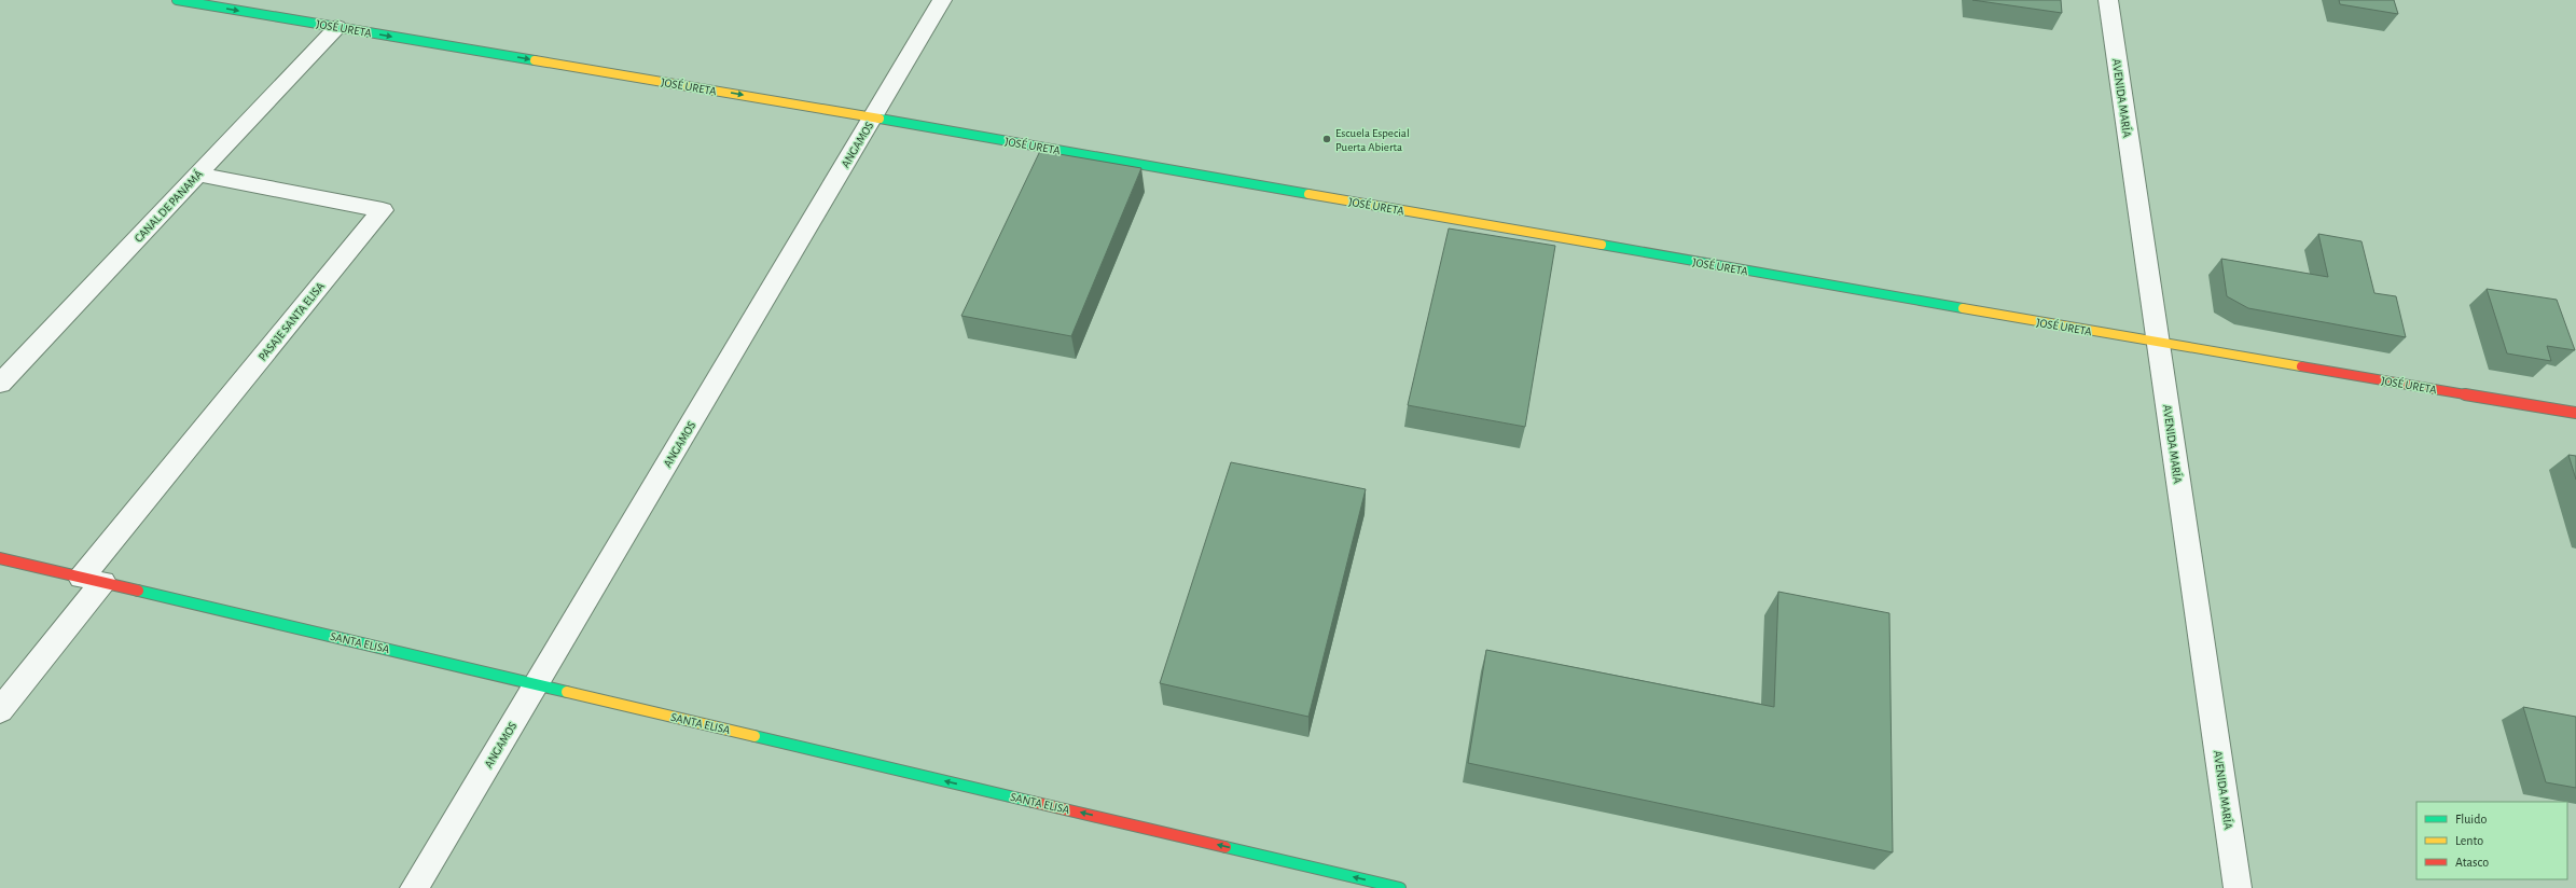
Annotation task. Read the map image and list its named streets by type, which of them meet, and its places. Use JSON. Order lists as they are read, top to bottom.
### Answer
{
  "streets": {
    "street": [
      "JOSÉ URETA",
      "AVENIDA MARÍA",
      "ANGAMOS",
      "CANAL DE PANAMÁ",
      "PASAJE SANTA ELISA",
      "SANTA ELISA"
    ]
  },
  "crossings": [
    ["JOSÉ URETA", "AVENIDA MARÍA"],
    ["JOSÉ URETA", "ANGAMOS"],
    ["JOSÉ URETA", "CANAL DE PANAMÁ"],
    ["ANGAMOS", "SANTA ELISA"],
    ["CANAL DE PANAMÁ", "PASAJE SANTA ELISA"],
    ["PASAJE SANTA ELISA", "SANTA ELISA"]
  ],
  "one_way": ["SANTA ELISA"],
  "places": ["Escuela Especial Puerta Abierta"],
  "legend": ["Fluido", "Lento", "Atasco"]
}
